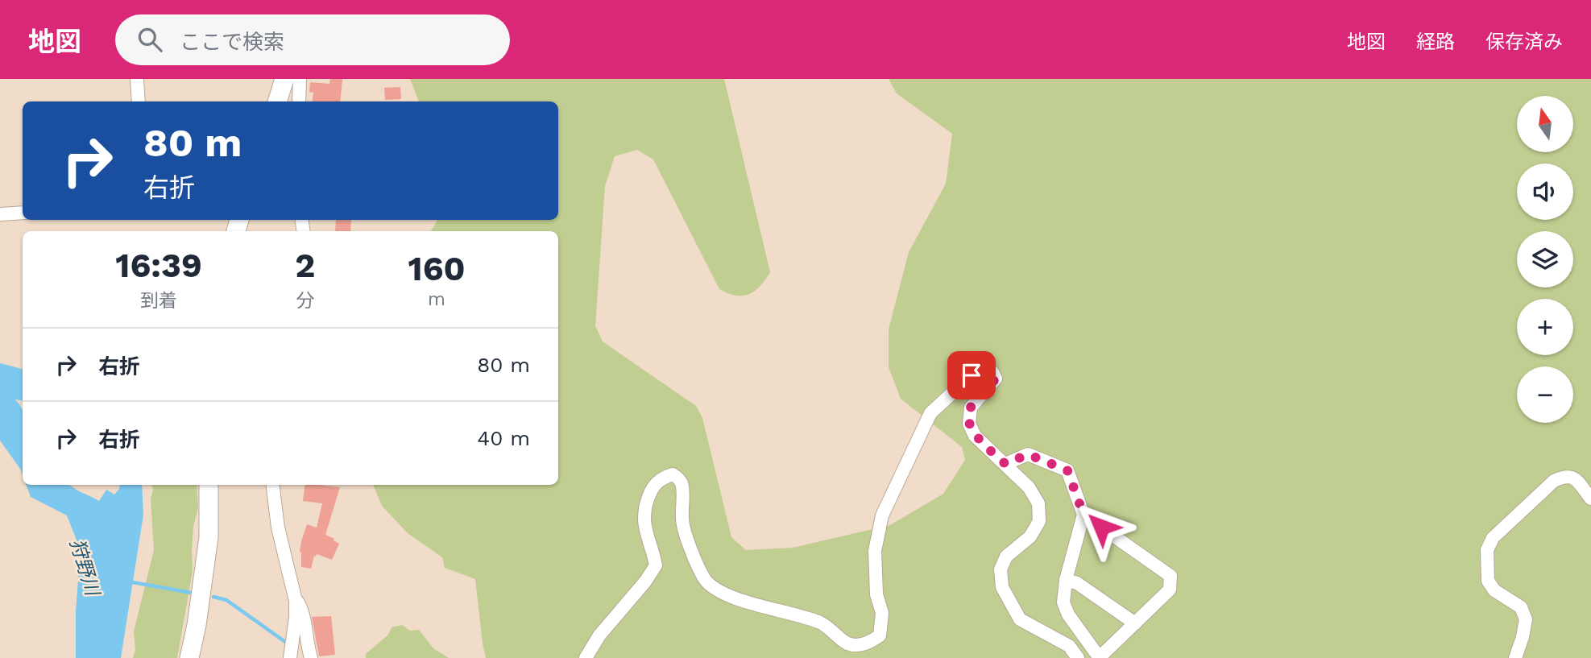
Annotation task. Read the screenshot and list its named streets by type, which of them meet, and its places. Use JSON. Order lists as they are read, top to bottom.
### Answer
{
  "water": ["狩野川"],
  "north": "top",
  "page": {
    "header": "地図",
    "search": "ここで検索",
    "nav": ["地図", "経路", "保存済み"],
    "map_buttons": ["+", "−"],
    "turn": ["80 m", "右折"],
    "eta": [
      "16:39",
      "到着",
      "2",
      "分",
      "160",
      "m"
    ],
    "list": [
      {
        "name": "右折",
        "value": "80 m"
      },
      {
        "name": "右折",
        "value": "40 m"
      }
    ]
  }
}
